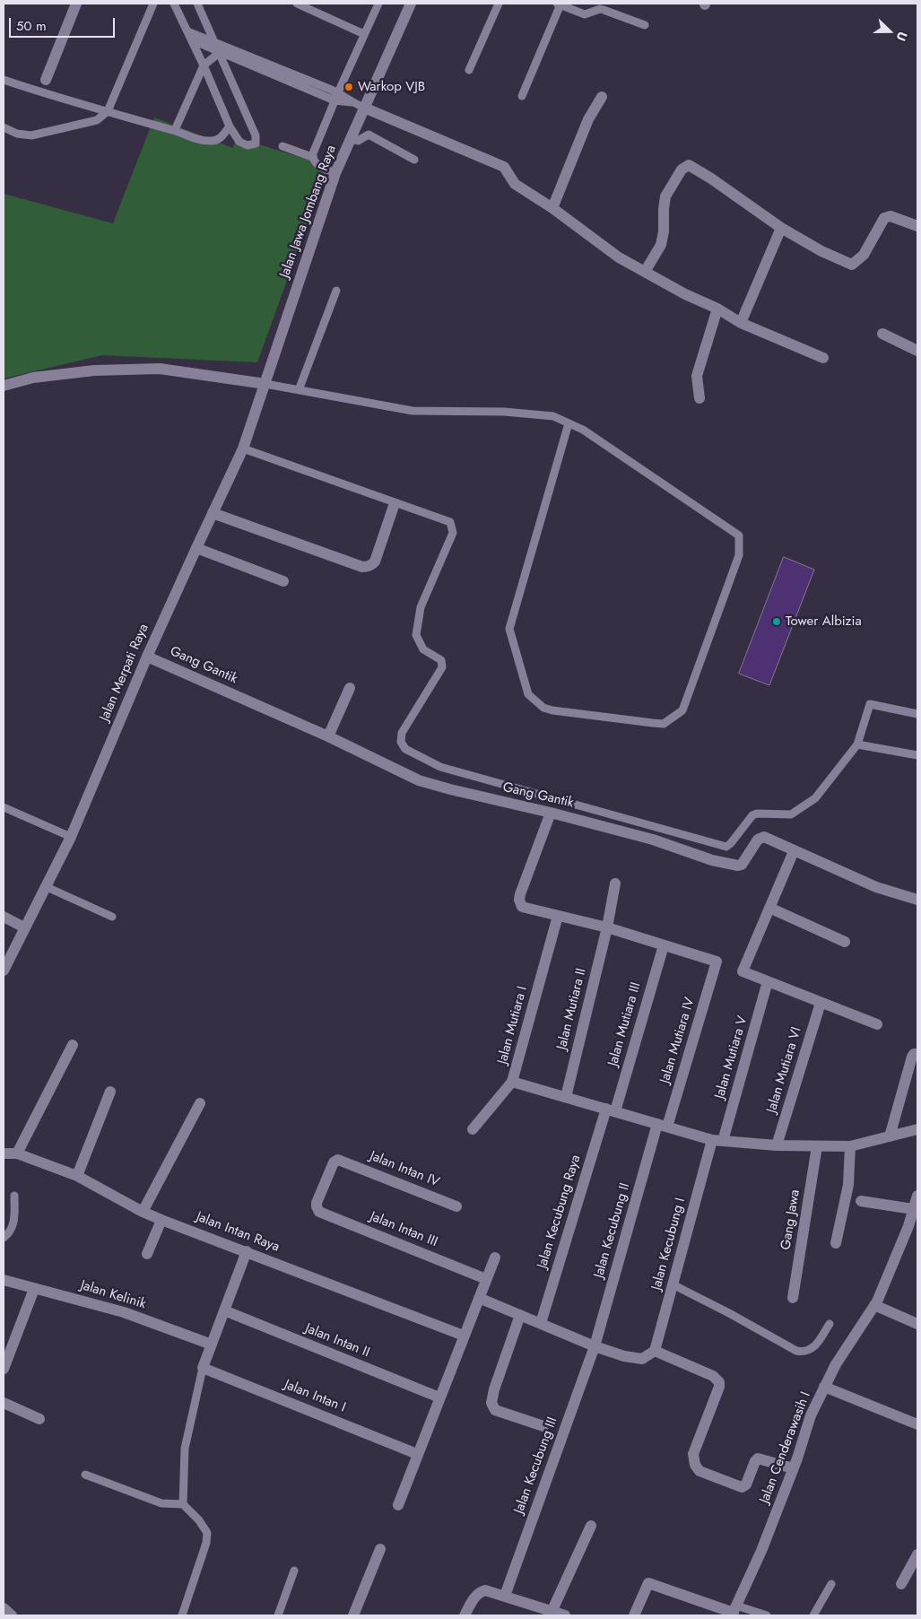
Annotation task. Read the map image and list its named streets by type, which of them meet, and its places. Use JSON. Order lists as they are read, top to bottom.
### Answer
{
  "streets": {
    "street": [
      "Jalan Jawa Jombang Raya",
      "Gang Gantik",
      "Jalan Merpati Raya",
      "Jalan Mutiara II",
      "Jalan Mutiara III",
      "Jalan Mutiara I",
      "Jalan Mutiara IV",
      "Jalan Mutiara V",
      "Jalan Mutiara VI",
      "Jalan Intan IV",
      "Jalan Kecubung Raya",
      "Gang Jawa",
      "Jalan Intan III",
      "Jalan Kecubung II",
      "Jalan Intan Raya",
      "Jalan Kecubung I",
      "Jalan Kelinik",
      "Jalan Intan II",
      "Jalan Intan I",
      "Jalan Cenderawasih I",
      "Jalan Kecubung III"
    ]
  },
  "crossings": [
    ["Jalan Jawa Jombang Raya", "Jalan Merpati Raya"],
    ["Gang Gantik", "Jalan Merpati Raya"],
    ["Jalan Mutiara III", "Jalan Mutiara IV"],
    ["Jalan Mutiara III", "Jalan Kecubung Raya"],
    ["Jalan Mutiara IV", "Jalan Kecubung II"],
    ["Jalan Mutiara V", "Jalan Kecubung I"],
    ["Jalan Intan IV", "Jalan Intan III"],
    ["Jalan Kecubung II", "Jalan Kecubung III"]
  ],
  "places": ["Warkop VJB", "Tower Albizia"],
  "scale_bar": "50 m",
  "north": "right"
}
